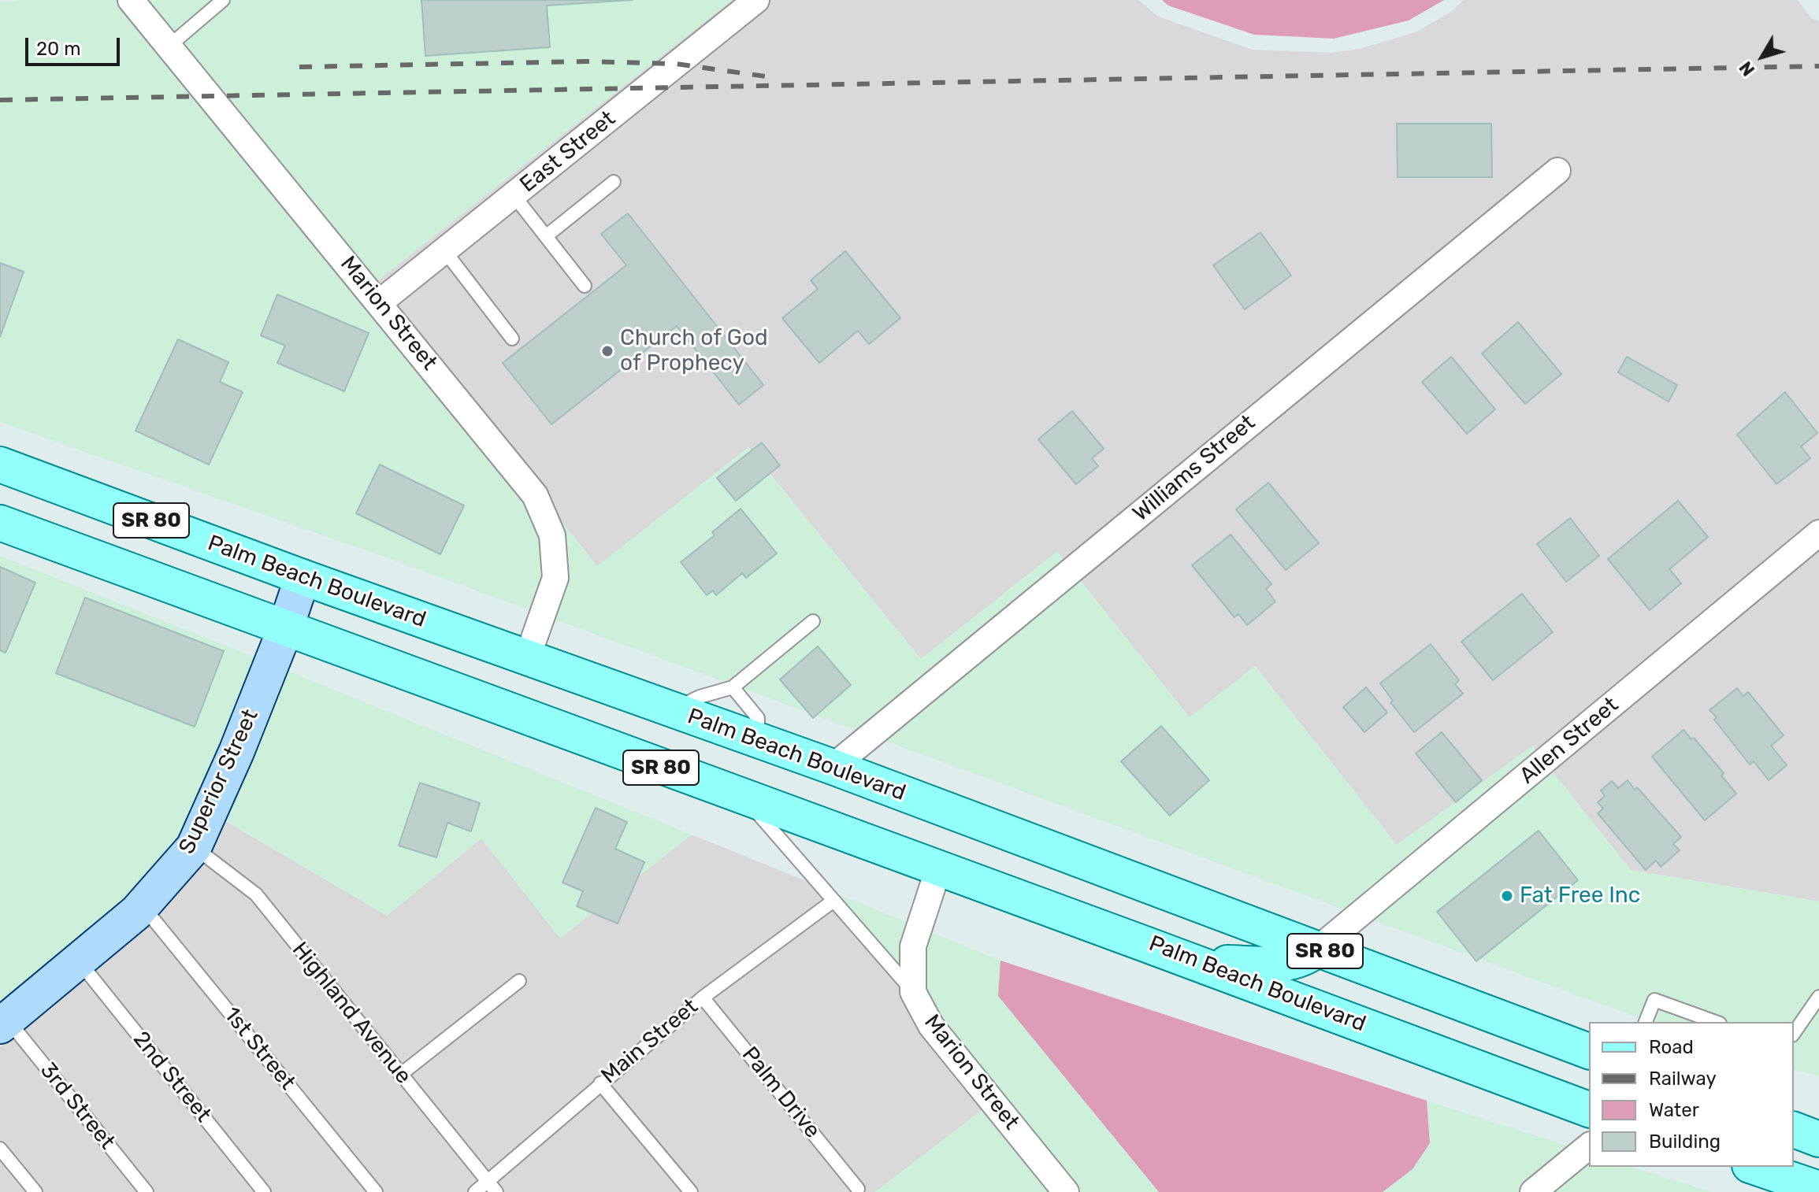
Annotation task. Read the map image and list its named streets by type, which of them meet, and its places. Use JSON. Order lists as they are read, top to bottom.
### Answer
{
  "streets": {
    "main road": ["SR 80", "Palm Beach Boulevard"],
    "street": [
      "East Street",
      "Marion Street",
      "Williams Street",
      "Allen Street",
      "Superior Street"
    ],
    "lane": [
      "Highland Avenue",
      "Main Street",
      "1st Street",
      "2nd Street",
      "Palm Drive",
      "3rd Street"
    ]
  },
  "crossings": [
    ["East Street", "Marion Street"],
    ["Marion Street", "Palm Beach Boulevard"],
    ["Williams Street", "Palm Beach Boulevard"],
    ["Palm Beach Boulevard", "Allen Street"],
    ["Palm Beach Boulevard", "Superior Street"],
    ["Superior Street", "Highland Avenue"],
    ["Superior Street", "1st Street"],
    ["Superior Street", "2nd Street"],
    ["Superior Street", "3rd Street"],
    ["Highland Avenue", "Main Street"],
    ["Main Street", "Palm Drive"]
  ],
  "places": ["Church of God of Prophecy", "Fat Free Inc"],
  "legend": [
    "Road",
    "Railway",
    "Water",
    "Building"
  ],
  "scale_bar": "20 m",
  "north": "bottom left"
}
